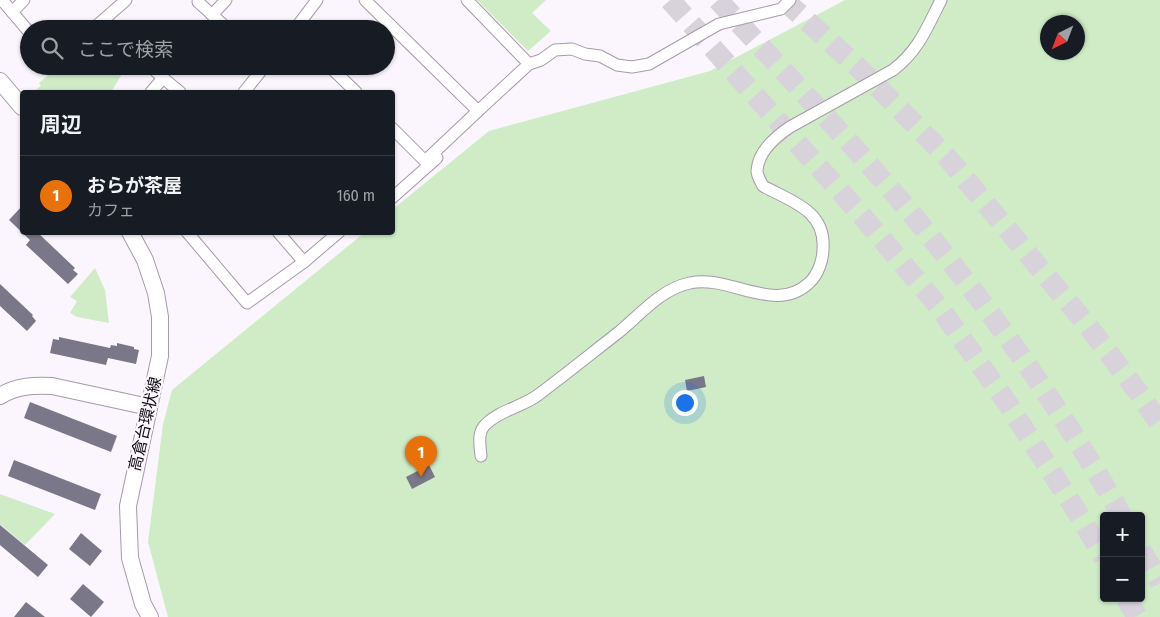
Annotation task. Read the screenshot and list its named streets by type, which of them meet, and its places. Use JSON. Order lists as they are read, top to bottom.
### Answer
{
  "streets": {
    "street": ["高倉台環状線"]
  },
  "north": "bottom left",
  "page": {
    "search": "ここで検索",
    "heading": "周辺",
    "list": [
      {
        "mark": "1",
        "name": "おらが茶屋",
        "note": "カフェ",
        "value": "160 m"
      }
    ],
    "pins": "1",
    "map_buttons": ["+", "−"]
  }
}
